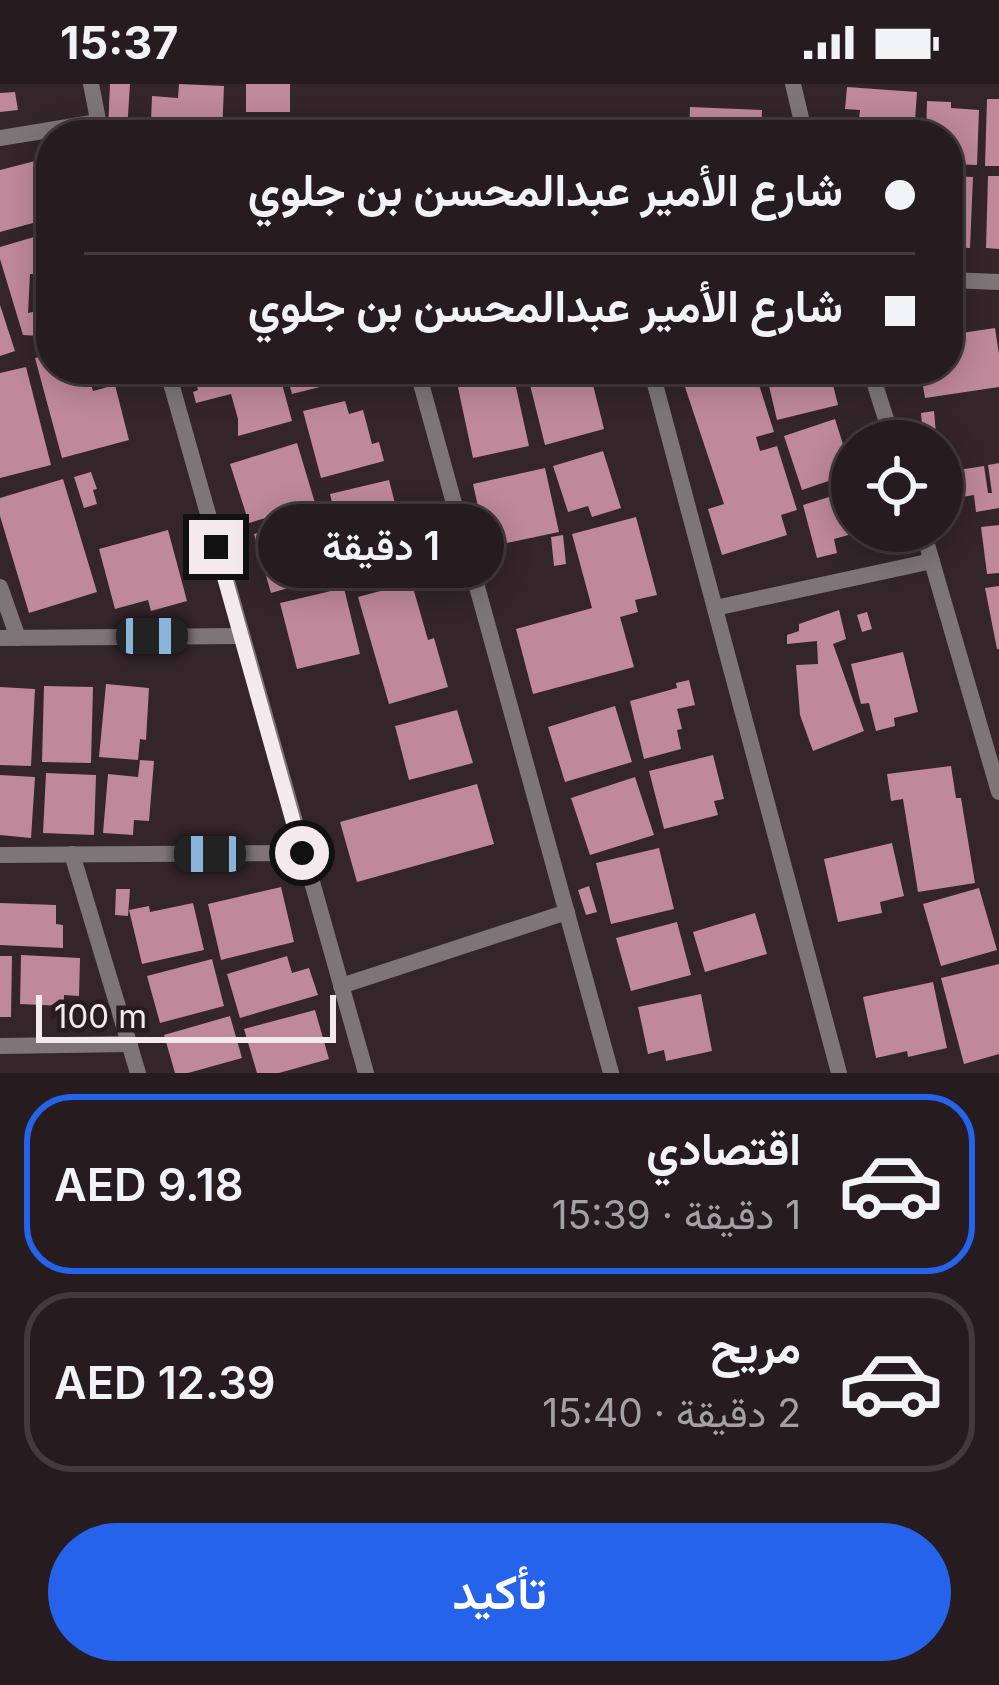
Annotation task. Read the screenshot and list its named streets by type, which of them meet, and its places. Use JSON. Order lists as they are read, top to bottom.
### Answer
{
  "scale_bar": "100 m",
  "page": {
    "status": "15:37",
    "banner": ["شارع الأمير عبدالمحسن بن جلوي", "شارع الأمير عبدالمحسن بن جلوي"],
    "bubble": "1 دقيقة",
    "scale": "100 m",
    "list": [
      {
        "name": "اقتصادي",
        "note": "1 دقيقة · 15:39",
        "value": "AED 9.18"
      },
      {
        "name": "مريح",
        "note": "2 دقيقة · 15:40",
        "value": "AED 12.39"
      }
    ],
    "buttons": "تأكيد"
  }
}
